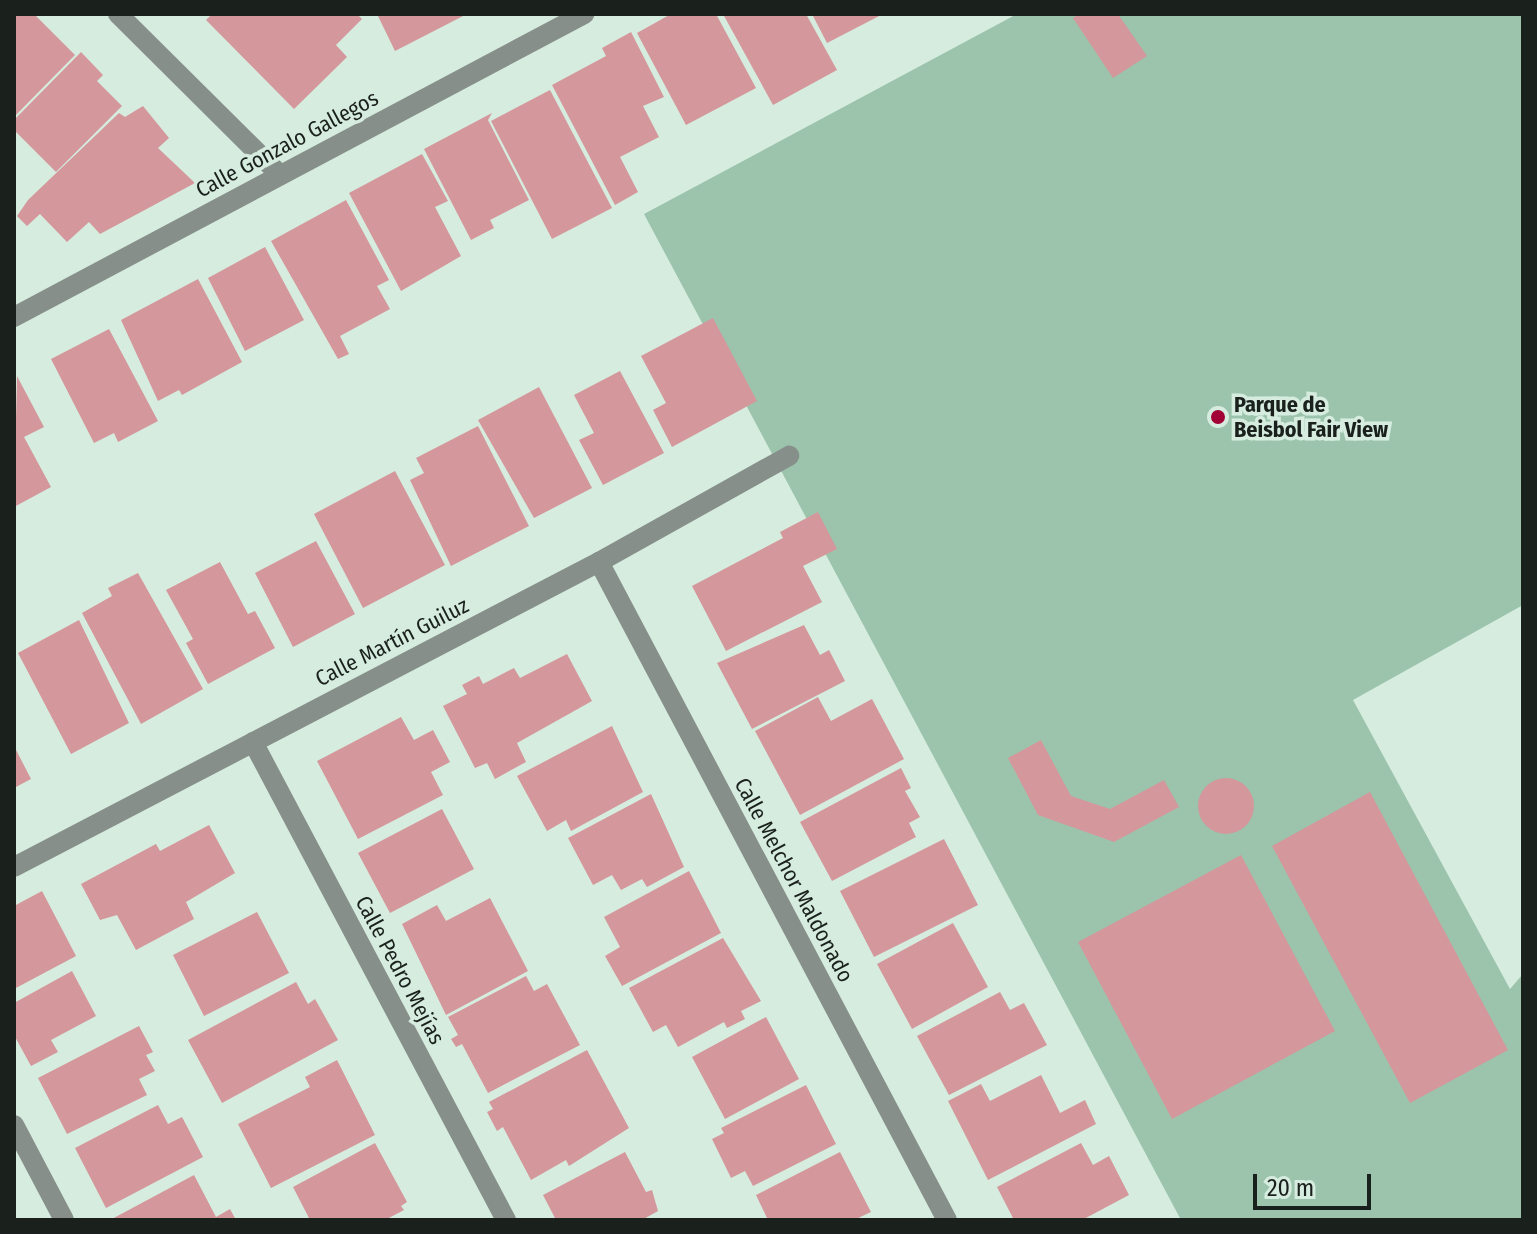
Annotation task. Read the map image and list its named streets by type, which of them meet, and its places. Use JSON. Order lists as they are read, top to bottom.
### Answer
{
  "streets": {
    "street": [
      "Calle Gonzalo Gallegos",
      "Calle Martín Guiluz",
      "Calle Melchor Maldonado",
      "Calle Pedro Mejías"
    ]
  },
  "crossings": [
    ["Calle Martín Guiluz", "Calle Melchor Maldonado"],
    ["Calle Martín Guiluz", "Calle Pedro Mejías"]
  ],
  "places": ["Parque de Beisbol Fair View"],
  "scale_bar": "20 m"
}
